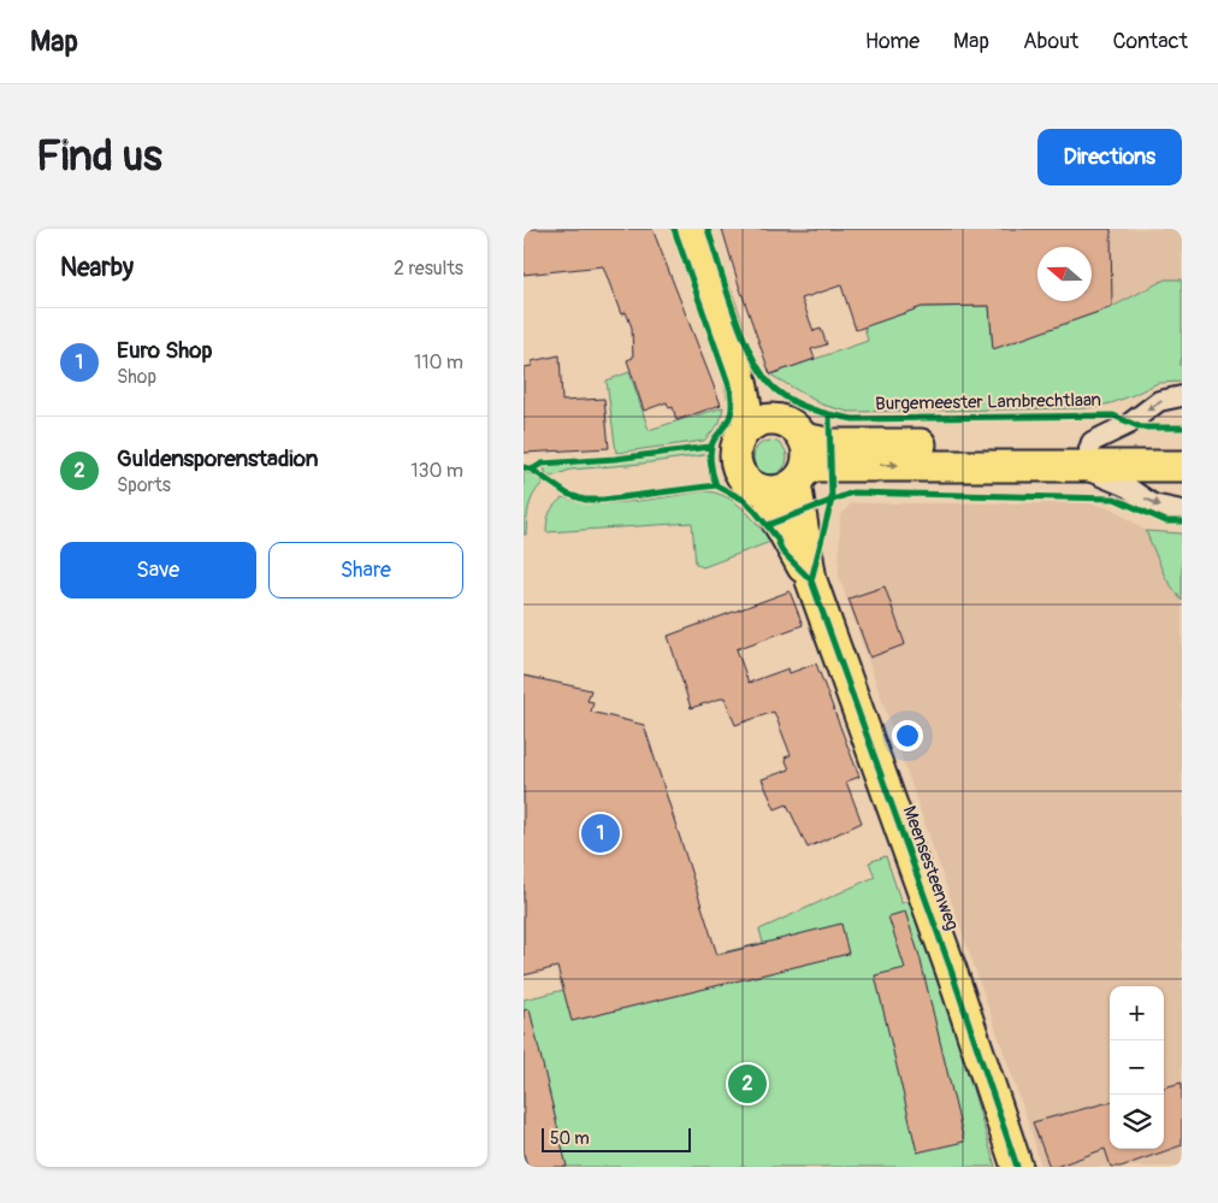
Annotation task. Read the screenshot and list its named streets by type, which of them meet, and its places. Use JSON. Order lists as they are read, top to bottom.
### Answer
{
  "streets": {
    "main road": ["Meensesteenweg"],
    "street": ["Burgemeester Lambrechtlaan"]
  },
  "one_way": ["Burgemeester Lambrechtlaan"],
  "scale_bar": "50 m",
  "north": "left",
  "page": {
    "header": "Map",
    "nav": [
      "Home",
      "Map",
      "About",
      "Contact"
    ],
    "buttons": [
      "Directions",
      ["Save", "Share"]
    ],
    "title": "Find us",
    "heading": ["Nearby", "2 results"],
    "list": [
      {
        "mark": "1",
        "name": "Euro Shop",
        "note": "Shop",
        "value": "110 m"
      },
      {
        "mark": "2",
        "name": "Guldensporenstadion",
        "note": "Sports",
        "value": "130 m"
      }
    ],
    "pins": ["1", "2"],
    "map_buttons": ["+", "−"],
    "scale": "50 m"
  }
}
